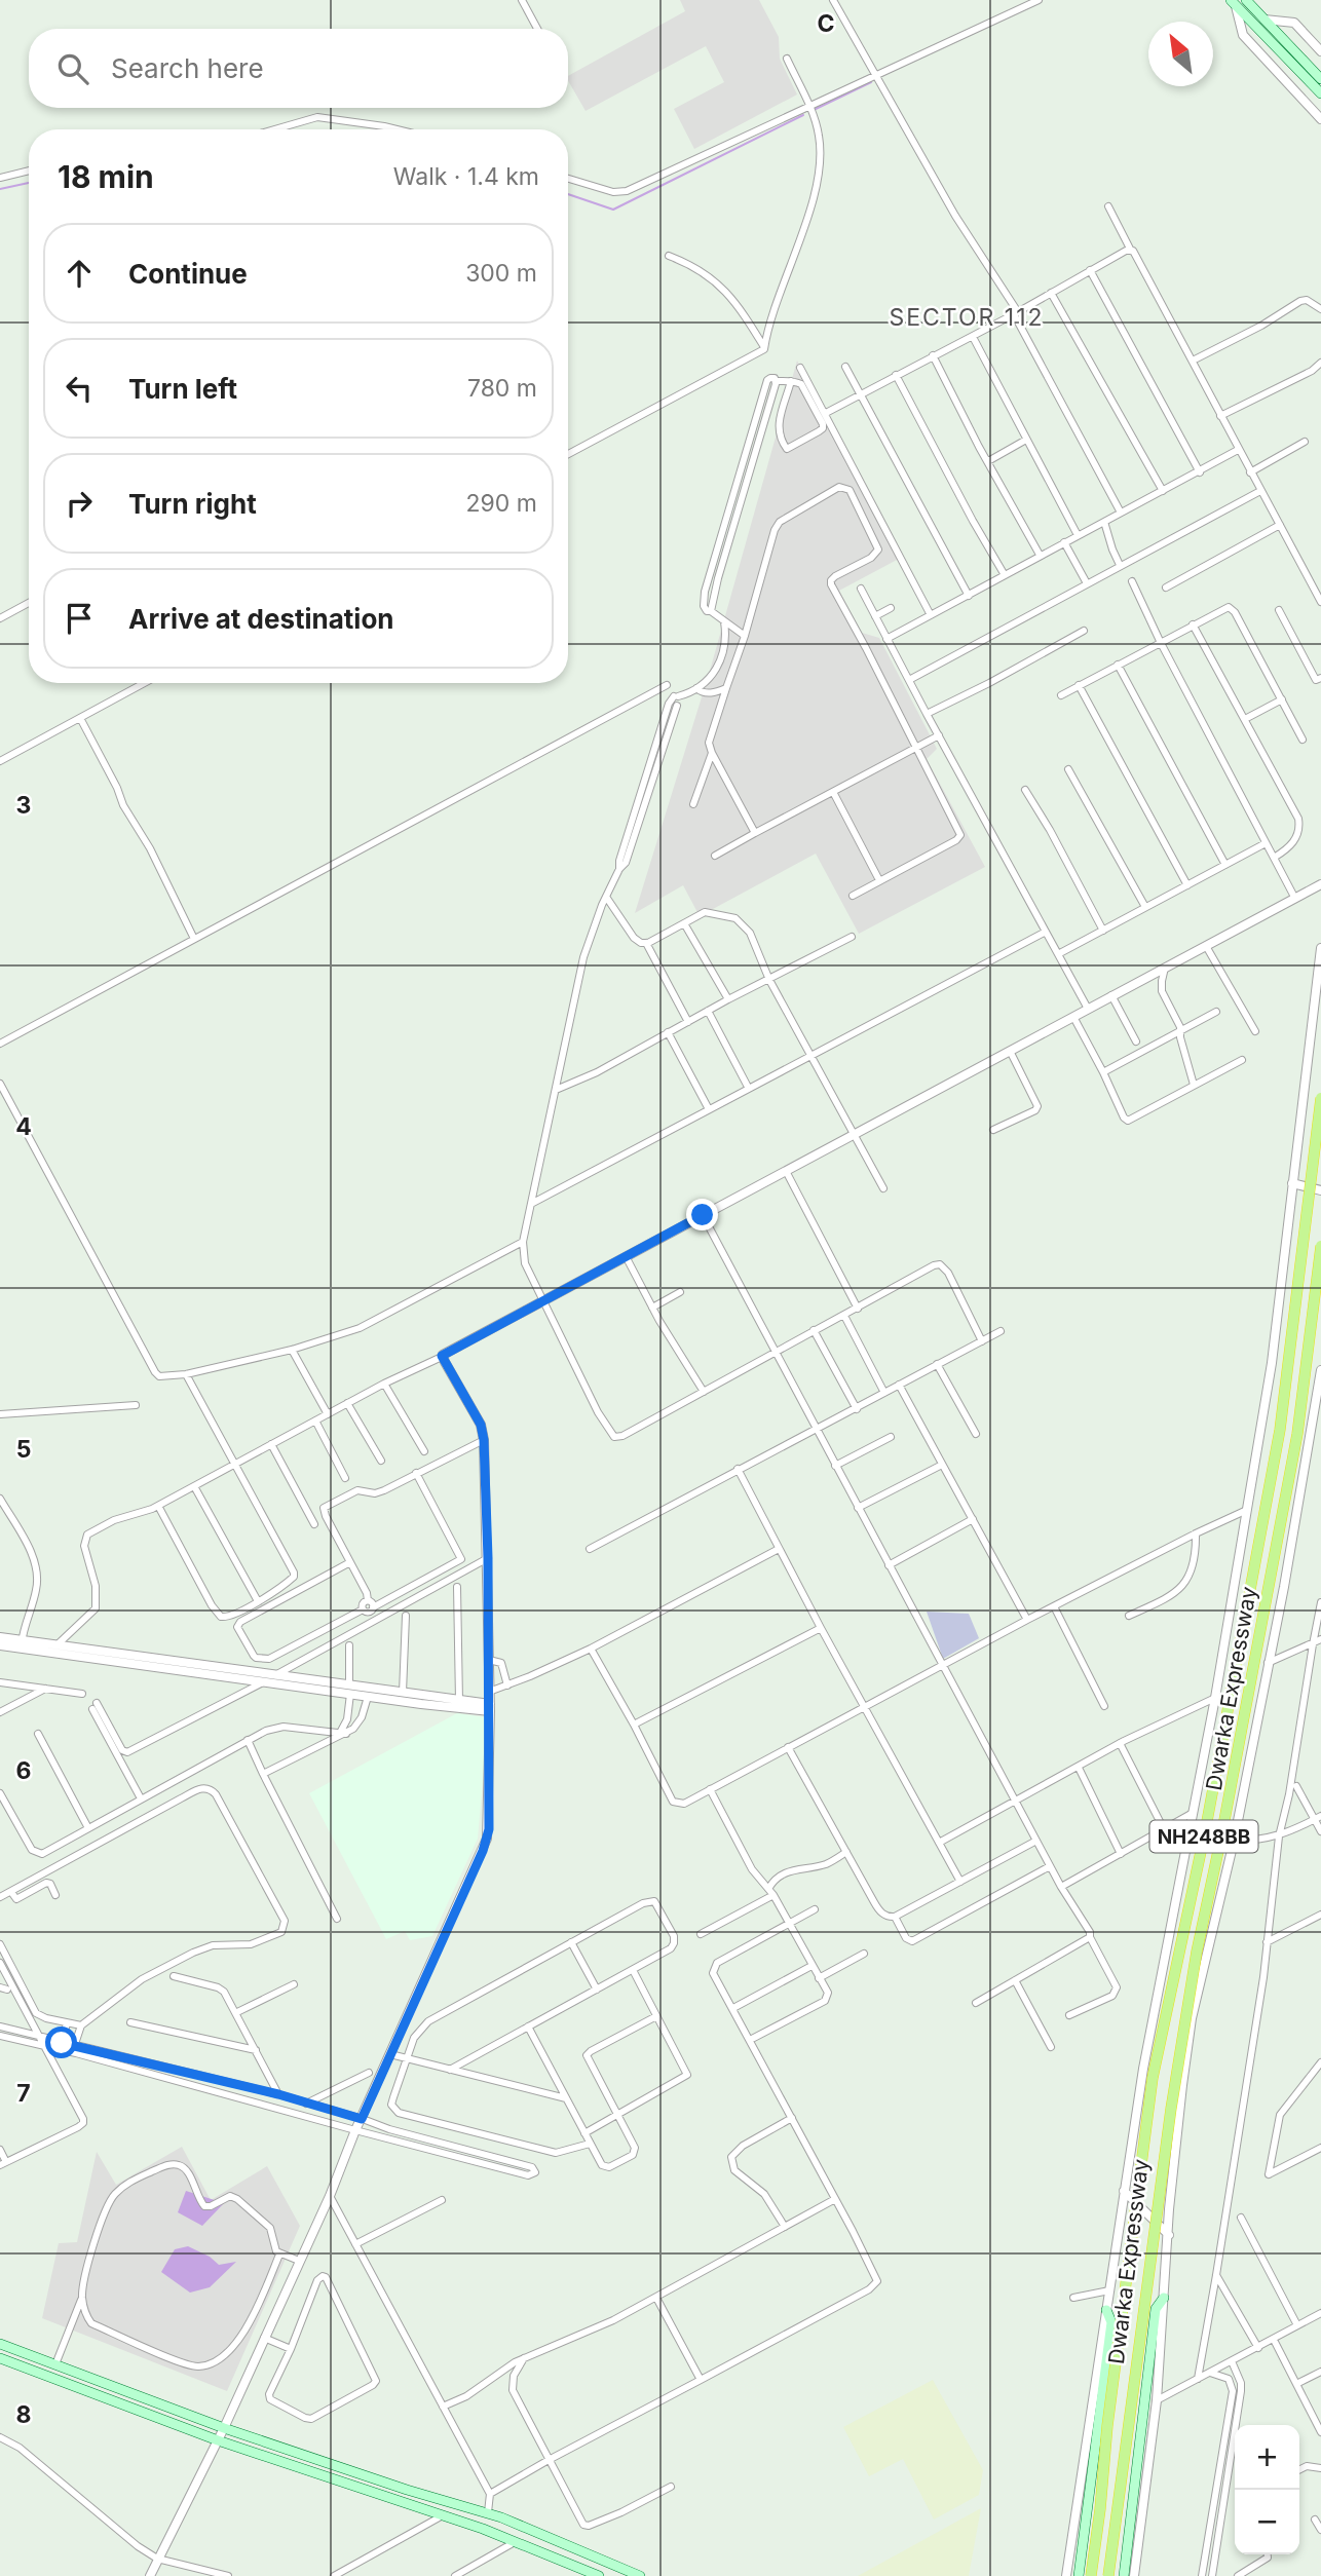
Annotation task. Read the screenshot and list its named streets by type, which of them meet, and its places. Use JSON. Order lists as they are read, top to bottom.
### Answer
{
  "streets": {
    "highway": ["Dwarka Expressway", "NH248BB"]
  },
  "districts": ["SECTOR 112"],
  "north": "top left",
  "page": {
    "search": "Search here",
    "heading": ["18 min", "Walk · 1.4 km"],
    "list": [
      ["Continue", "300 m"],
      ["Turn left", "780 m"],
      ["Turn right", "290 m"],
      "Arrive at destination"
    ],
    "map_buttons": ["+", "−"]
  },
  "grid": {
    "columns": ["C"],
    "rows": [
      "3",
      "4",
      "5",
      "6",
      "7",
      "8"
    ]
  }
}
